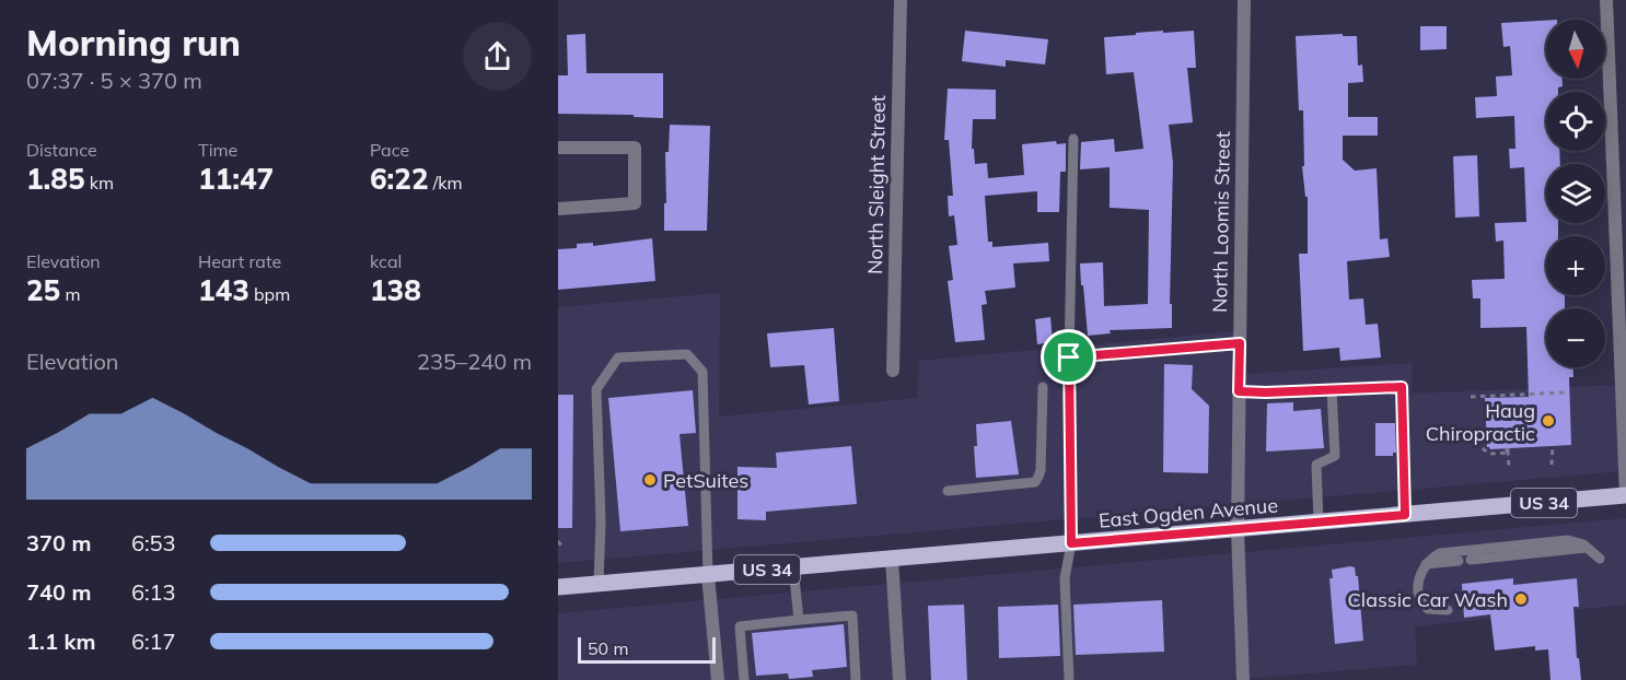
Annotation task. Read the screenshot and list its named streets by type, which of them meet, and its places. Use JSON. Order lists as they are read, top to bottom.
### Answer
{
  "streets": {
    "main road": ["US 34", "East Ogden Avenue"],
    "street": ["North Sleight Street", "North Loomis Street"]
  },
  "crossings": [
    ["North Loomis Street", "East Ogden Avenue"]
  ],
  "places": ["Haug Chiropractic", "PetSuites", "Classic Car Wash"],
  "scale_bar": "50 m",
  "north": "bottom",
  "page": {
    "heading": ["Morning run", "07:37 · 5 × 370 m"],
    "map_buttons": ["+", "−"],
    "stats": [
      ["Distance", "1.85 km"],
      ["Time", "11:47"],
      ["Pace", "6:22 /km"],
      ["Elevation", "25 m"],
      ["Heart rate", "143 bpm"],
      ["kcal", "138"]
    ],
    "chart": ["Elevation", "235–240 m"],
    "list": [
      {
        "name": "370 m",
        "note": "6:53"
      },
      {
        "name": "740 m",
        "note": "6:13"
      },
      {
        "name": "1.1 km",
        "note": "6:17"
      }
    ],
    "scale": "50 m"
  }
}
